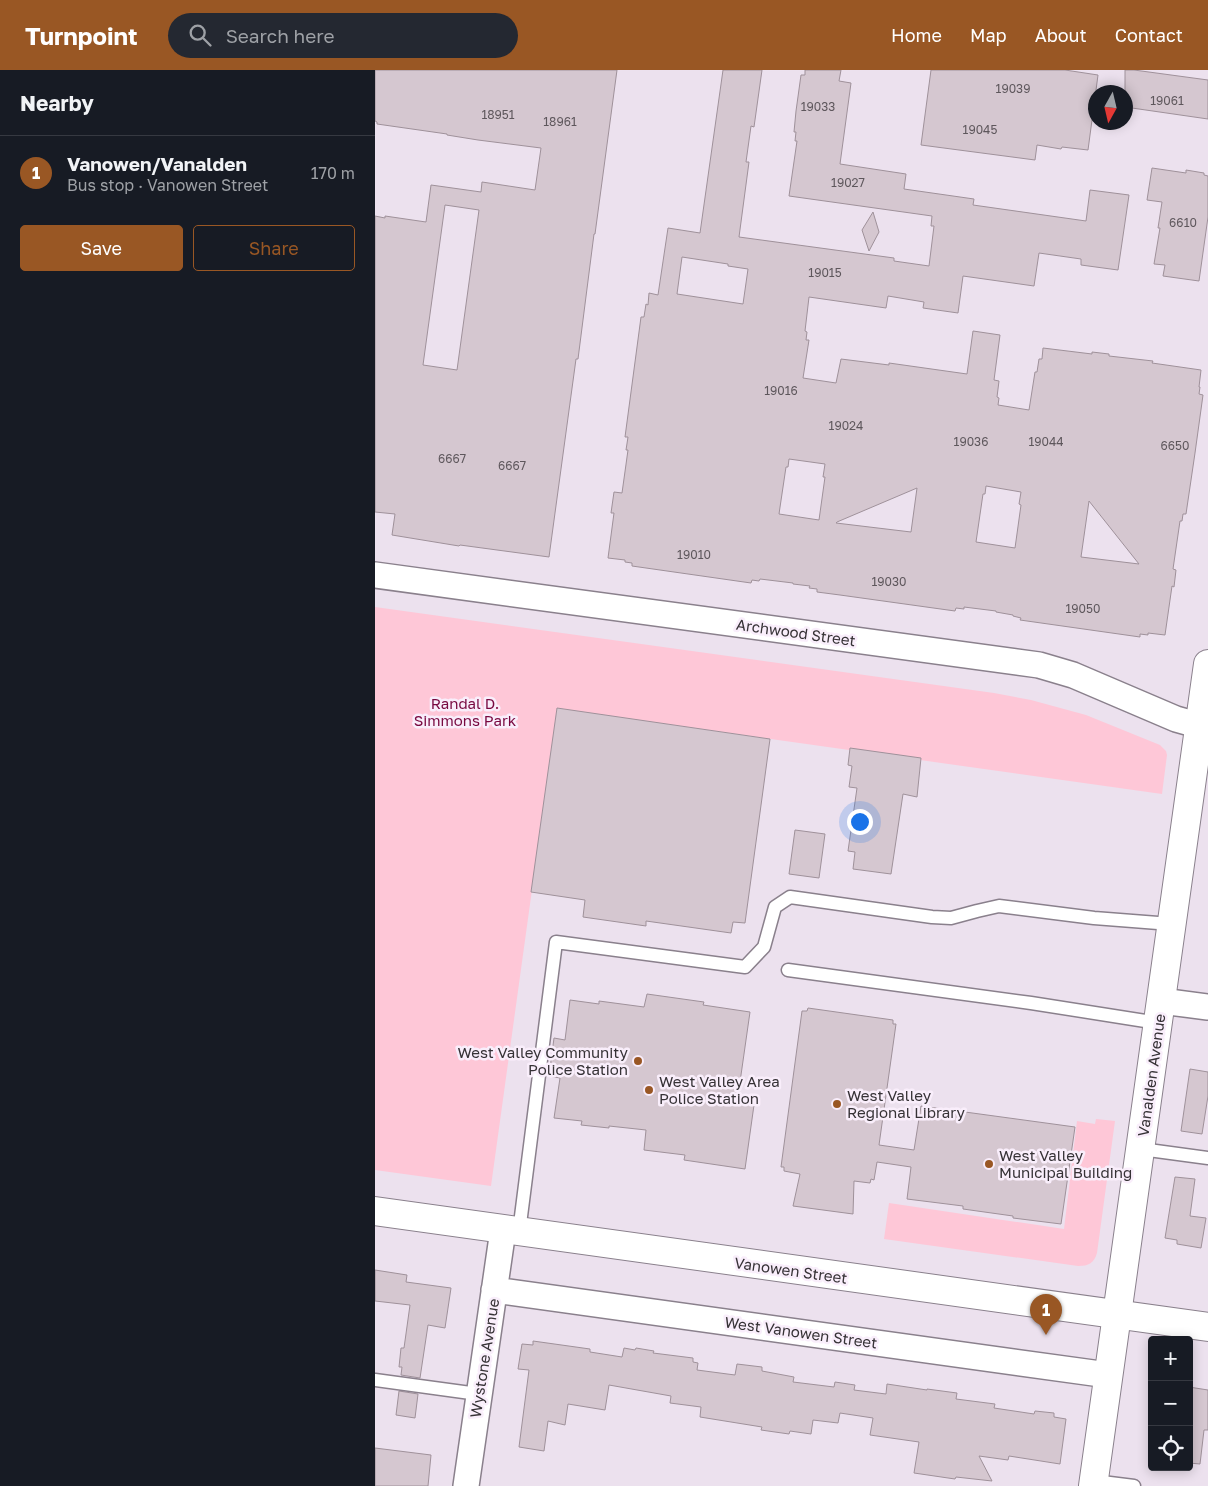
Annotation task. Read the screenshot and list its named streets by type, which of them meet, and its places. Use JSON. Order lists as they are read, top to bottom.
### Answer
{
  "streets": {
    "main road": ["Vanalden Avenue", "Vanowen Street"],
    "street": ["Archwood Street", "West Vanowen Street", "Wystone Avenue"]
  },
  "crossings": [
    ["Archwood Street", "Vanalden Avenue"],
    ["Vanalden Avenue", "Vanowen Street"],
    ["Vanalden Avenue", "West Vanowen Street"],
    ["Vanowen Street", "Wystone Avenue"],
    ["West Vanowen Street", "Wystone Avenue"]
  ],
  "parks": ["Randal D. Simmons Park"],
  "places": [
    "West Valley Community Police Station",
    "West Valley Area Police Station",
    "West Valley Regional Library",
    "West Valley Municipal Building"
  ],
  "house_numbers": [
    "19039",
    "19061",
    "19033",
    "18951",
    "18961",
    "19045",
    "19027",
    "6610",
    "19015",
    "19016",
    "19024",
    "19036",
    "19044",
    "6650",
    "6667",
    "6667",
    "19010",
    "19030",
    "19050"
  ],
  "north": "bottom",
  "page": {
    "header": "Turnpoint",
    "search": "Search here",
    "nav": [
      "Home",
      "Map",
      "About",
      "Contact"
    ],
    "heading": "Nearby",
    "list": [
      {
        "mark": "1",
        "name": "Vanowen/Vanalden",
        "note": "Bus stop · Vanowen Street",
        "value": "170 m"
      }
    ],
    "buttons": ["Save", "Share"],
    "pins": "1",
    "map_buttons": ["+", "−"]
  }
}
